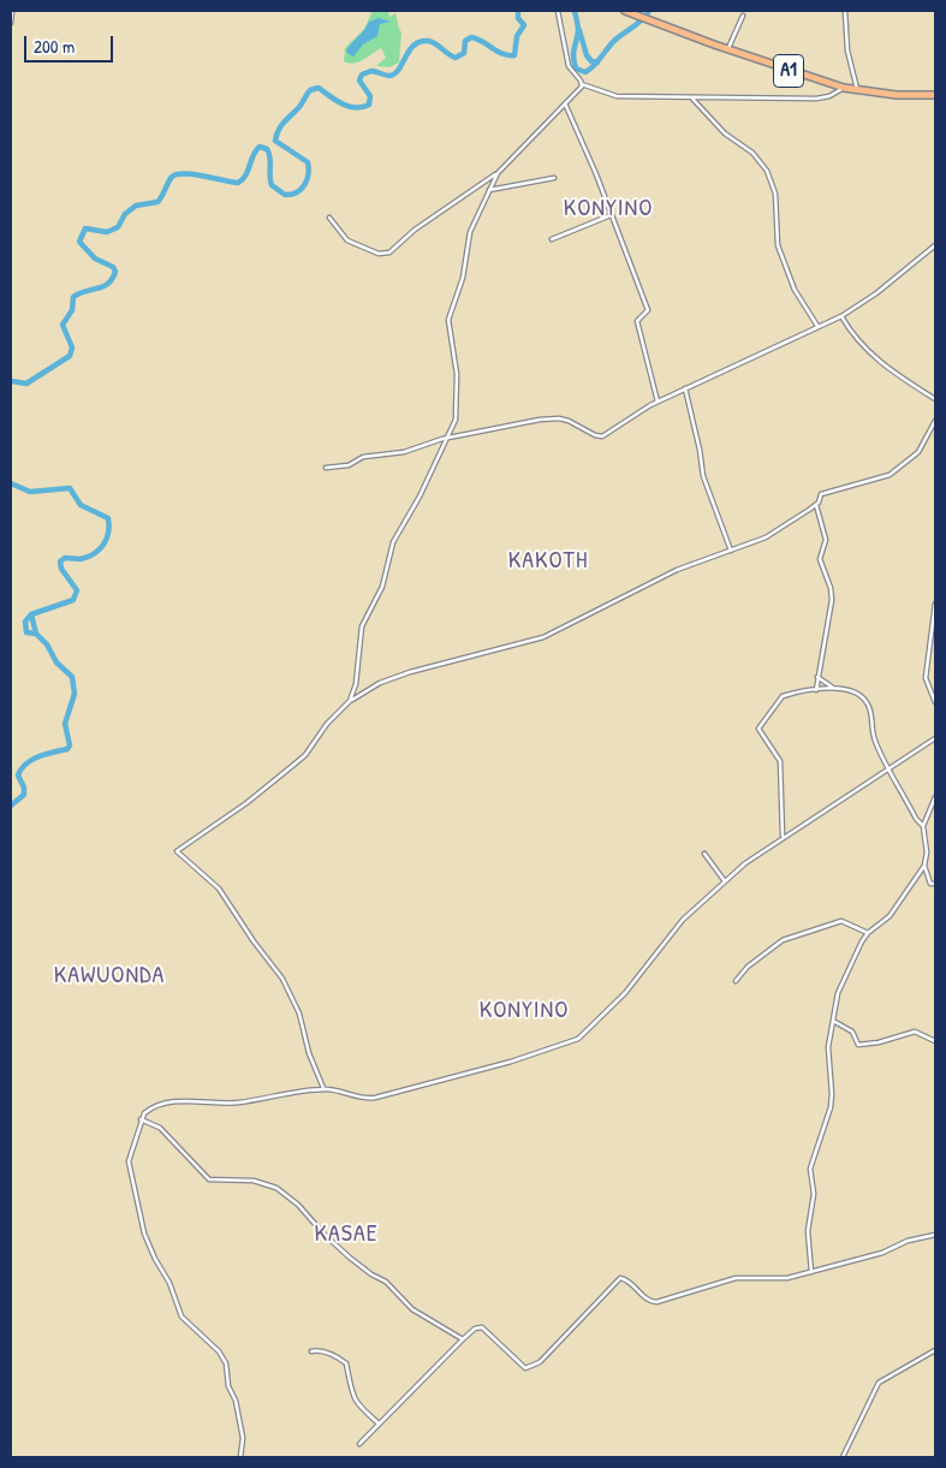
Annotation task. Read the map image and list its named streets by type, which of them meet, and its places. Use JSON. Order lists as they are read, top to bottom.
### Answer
{
  "streets": {
    "highway": ["A1"]
  },
  "districts": [
    "KONYINO",
    "KAKOTH",
    "KAWUONDA",
    "KONYINO",
    "KASAE"
  ],
  "scale_bar": "200 m"
}
